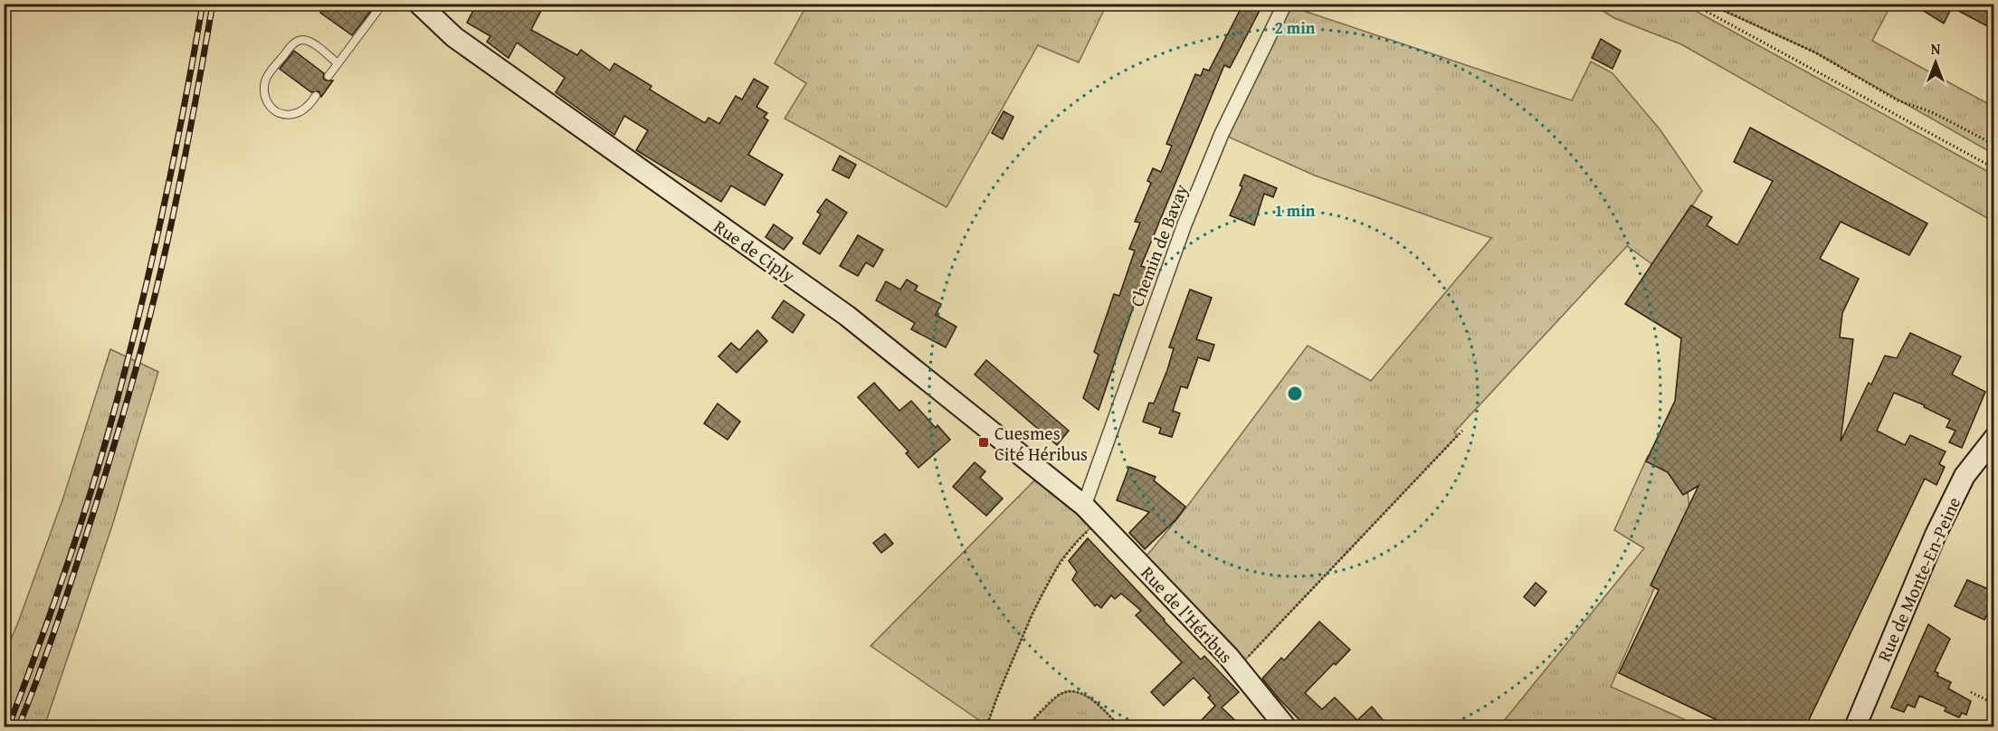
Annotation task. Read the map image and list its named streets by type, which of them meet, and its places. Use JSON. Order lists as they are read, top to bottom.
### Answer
{
  "streets": {
    "street": [
      "Chemin de Bavay",
      "Rue de Ciply",
      "Rue de Monte-En-Peine",
      "Rue de l'Héribus"
    ]
  },
  "crossings": [
    ["Chemin de Bavay", "Rue de Ciply"],
    ["Chemin de Bavay", "Rue de l'Héribus"],
    ["Rue de Ciply", "Rue de l'Héribus"]
  ],
  "places": {
    "transit": ["Cuesmes Cité Héribus"]
  },
  "north": "top",
  "rings": ["2 min", "1 min"]
}
